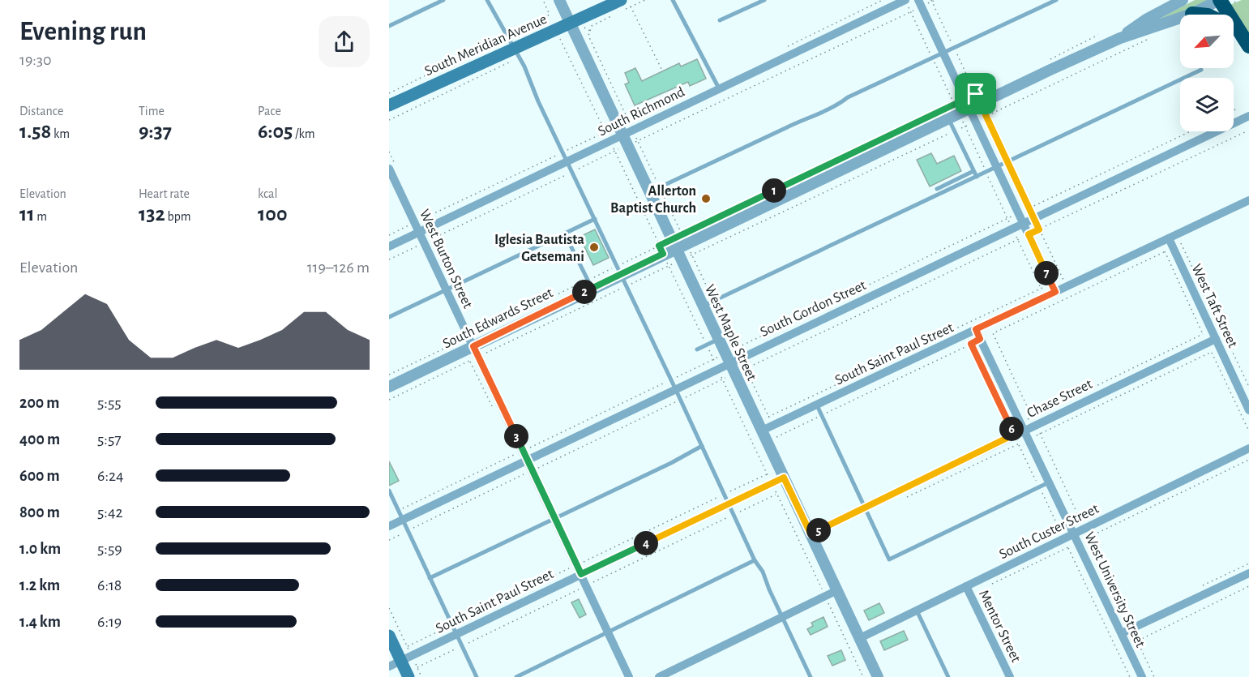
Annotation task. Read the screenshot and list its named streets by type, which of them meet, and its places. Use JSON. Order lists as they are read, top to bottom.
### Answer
{
  "streets": {
    "main road": ["South Meridian Avenue"],
    "street": [
      "South Richmond",
      "West Burton Street",
      "West Taft Street",
      "South Gordon Street",
      "South Edwards Street",
      "West Maple Street",
      "South Saint Paul Street",
      "Chase Street",
      "South Custer Street",
      "West University Street",
      "Mentor Street"
    ]
  },
  "crossings": [
    ["South Meridian Avenue", "West Maple Street"],
    ["South Richmond", "West Burton Street"],
    ["South Richmond", "West Maple Street"],
    ["West Burton Street", "South Gordon Street"],
    ["West Burton Street", "South Edwards Street"],
    ["West Burton Street", "South Saint Paul Street"],
    ["West Taft Street", "South Saint Paul Street"],
    ["West Taft Street", "Chase Street"],
    ["South Gordon Street", "West Maple Street"],
    ["South Edwards Street", "West Maple Street"],
    ["West Maple Street", "South Saint Paul Street"],
    ["West Maple Street", "Chase Street"],
    ["West Maple Street", "South Custer Street"],
    ["South Saint Paul Street", "West University Street"],
    ["Chase Street", "West University Street"],
    ["South Custer Street", "West University Street"],
    ["South Custer Street", "Mentor Street"]
  ],
  "places": ["Allerton Baptist Church", "Iglesia Bautista Getsemani"],
  "north": "bottom left",
  "page": {
    "heading": ["Evening run", "19:30"],
    "stats": [
      ["Distance", "1.58 km"],
      ["Time", "9:37"],
      ["Pace", "6:05 /km"],
      ["Elevation", "11 m"],
      ["Heart rate", "132 bpm"],
      ["kcal", "100"]
    ],
    "pins": [
      "1",
      "7",
      "2",
      "6",
      "3",
      "5",
      "4"
    ],
    "chart": ["Elevation", "119–126 m"],
    "list": [
      {
        "name": "200 m",
        "note": "5:55"
      },
      {
        "name": "400 m",
        "note": "5:57"
      },
      {
        "name": "600 m",
        "note": "6:24"
      },
      {
        "name": "800 m",
        "note": "5:42"
      },
      {
        "name": "1.0 km",
        "note": "5:59"
      },
      {
        "name": "1.2 km",
        "note": "6:18"
      },
      {
        "name": "1.4 km",
        "note": "6:19"
      }
    ]
  }
}
